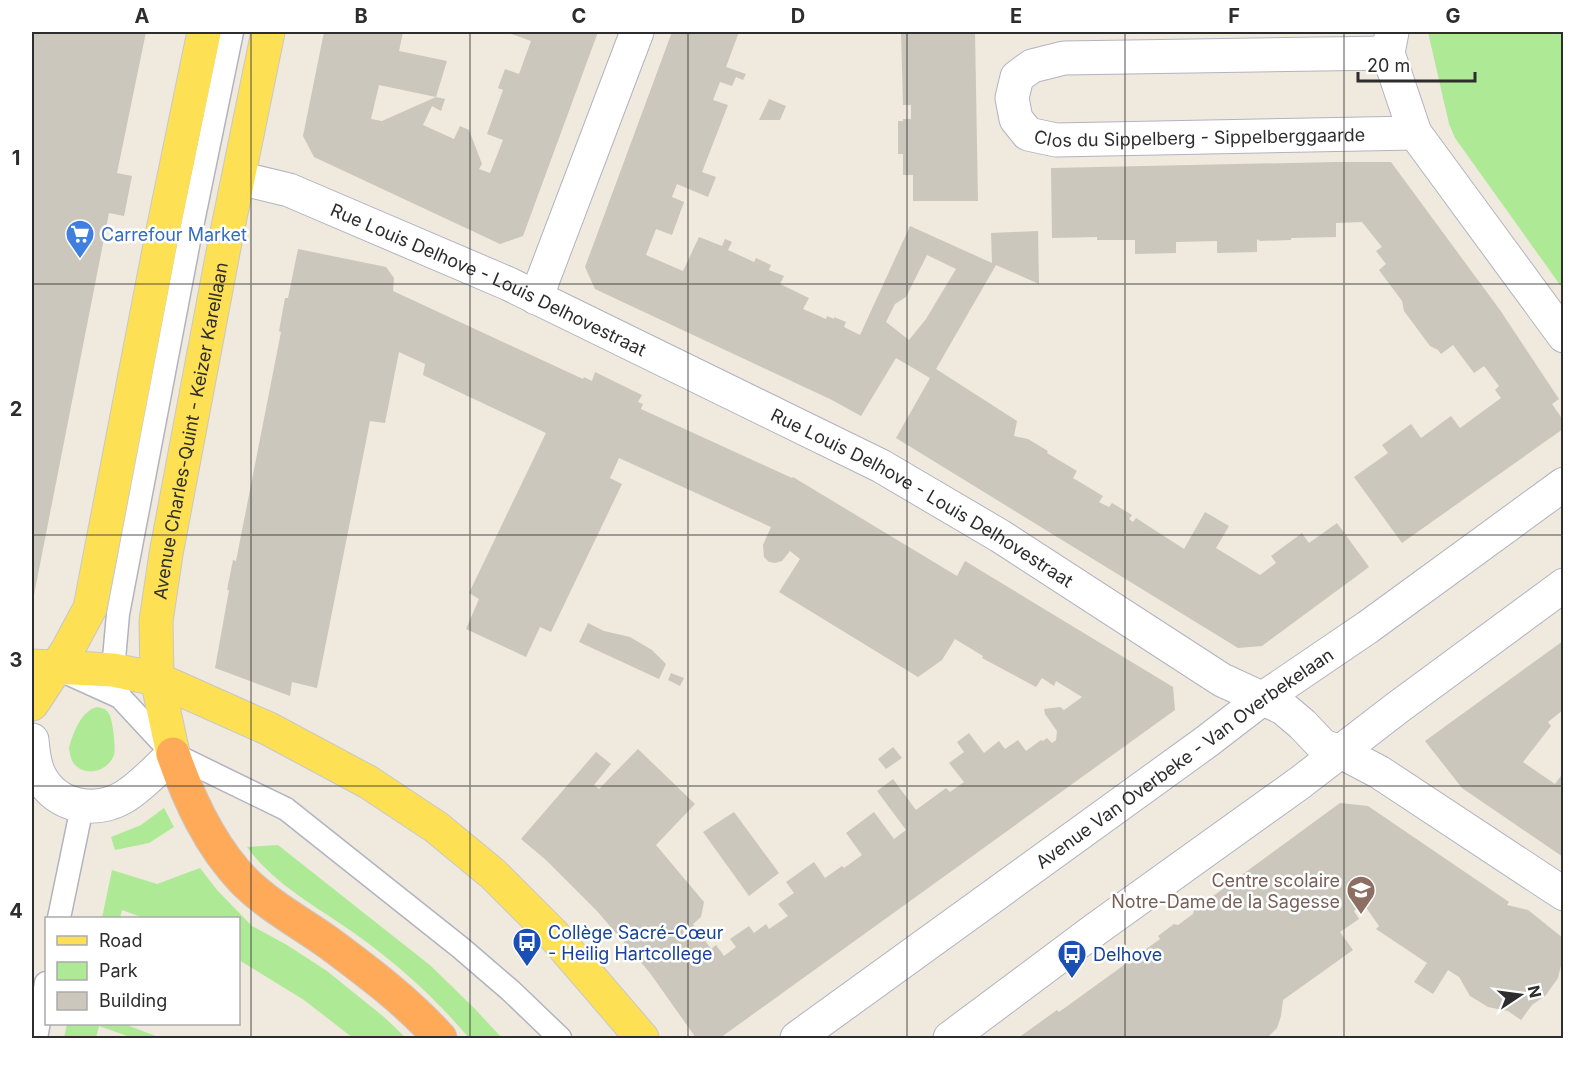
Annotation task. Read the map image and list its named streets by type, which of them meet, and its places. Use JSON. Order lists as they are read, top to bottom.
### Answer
{
  "streets": {
    "main road": ["Avenue Charles-Quint - Keizer Karellaan"],
    "street": ["Clos du Sippelberg - Sippelberggaarde", "Rue Louis Delhove - Louis Delhovestraat", "Avenue Van Overbeke - Van Overbekelaan"]
  },
  "crossings": [
    ["Rue Louis Delhove - Louis Delhovestraat", "Avenue Charles-Quint - Keizer Karellaan"],
    ["Rue Louis Delhove - Louis Delhovestraat", "Avenue Van Overbeke - Van Overbekelaan"]
  ],
  "places": {
    "supermarket": ["Carrefour Market"],
    "school or university": ["Centre scolaire Notre-Dame de la Sagesse"],
    "bus stop": ["Collège Sacré-Cœur - Heilig Hartcollege", "Delhove"]
  },
  "legend": ["Road", "Park", "Building"],
  "scale_bar": "20 m",
  "north": "right",
  "grid": {
    "columns": [
      "A",
      "B",
      "C",
      "D",
      "E",
      "F",
      "G"
    ],
    "rows": [
      "1",
      "2",
      "3",
      "4"
    ]
  }
}
